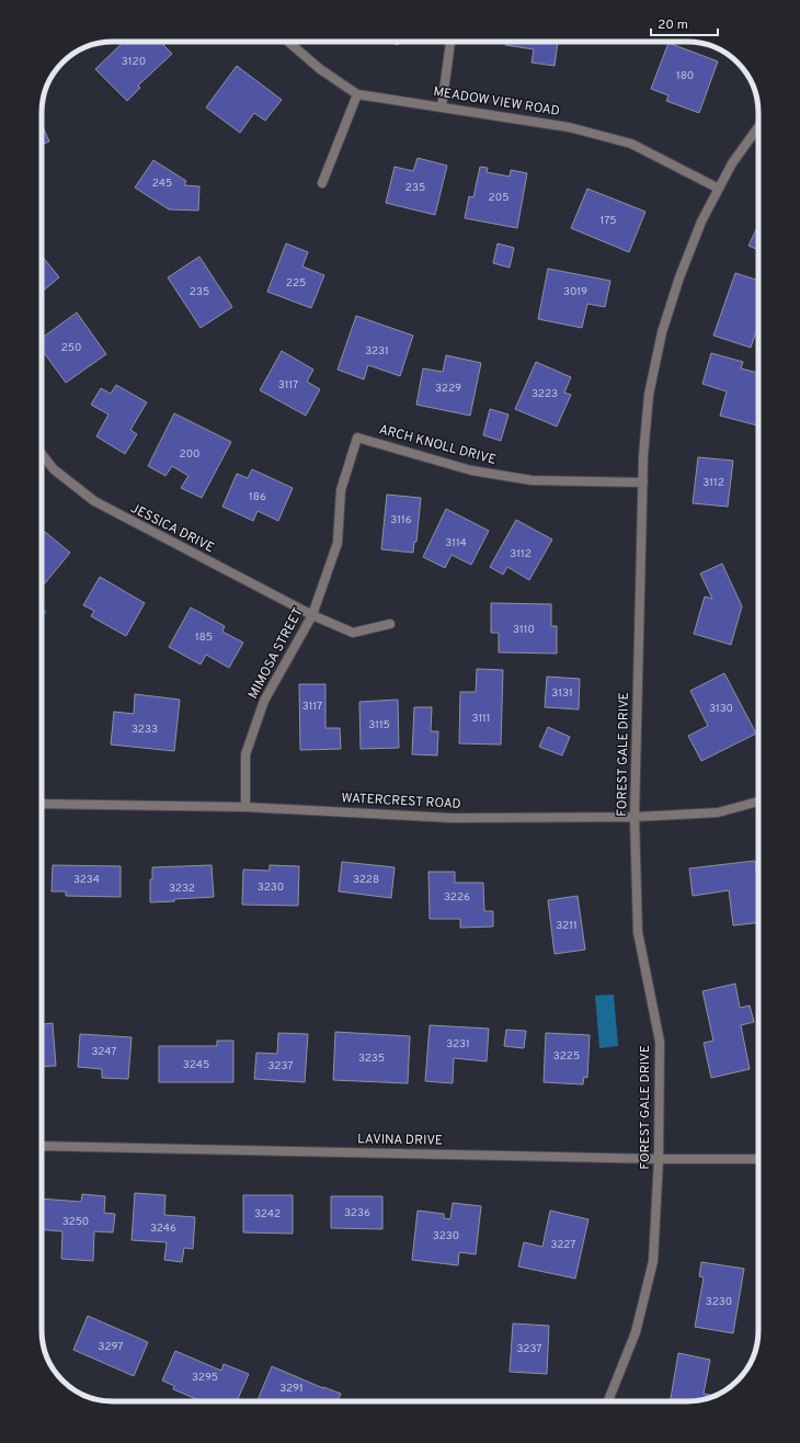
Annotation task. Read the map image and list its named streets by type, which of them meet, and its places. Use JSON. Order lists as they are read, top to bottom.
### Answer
{
  "streets": {
    "street": [
      "MEADOW VIEW ROAD",
      "ARCH KNOLL DRIVE",
      "JESSICA DRIVE",
      "MIMOSA STREET",
      "FOREST GALE DRIVE",
      "WATERCREST ROAD",
      "LAVINA DRIVE"
    ]
  },
  "crossings": [
    ["MEADOW VIEW ROAD", "FOREST GALE DRIVE"],
    ["ARCH KNOLL DRIVE", "MIMOSA STREET"],
    ["ARCH KNOLL DRIVE", "FOREST GALE DRIVE"],
    ["JESSICA DRIVE", "MIMOSA STREET"],
    ["MIMOSA STREET", "WATERCREST ROAD"],
    ["FOREST GALE DRIVE", "WATERCREST ROAD"],
    ["FOREST GALE DRIVE", "LAVINA DRIVE"]
  ],
  "house_numbers": [
    "3120",
    "180",
    "245",
    "235",
    "205",
    "175",
    "225",
    "235",
    "3019",
    "250",
    "3231",
    "3117",
    "3229",
    "3223",
    "200",
    "3112",
    "186",
    "3116",
    "3114",
    "3112",
    "3110",
    "185",
    "3131",
    "3117",
    "3130",
    "3111",
    "3115",
    "3233",
    "3234",
    "3228",
    "3230",
    "3232",
    "3226",
    "3211",
    "3231",
    "3247",
    "3225",
    "3235",
    "3245",
    "3237",
    "3236",
    "3242",
    "3250",
    "3246",
    "3230",
    "3227",
    "3230",
    "3297",
    "3237",
    "3295",
    "3291"
  ],
  "scale_bar": "20 m"
}
